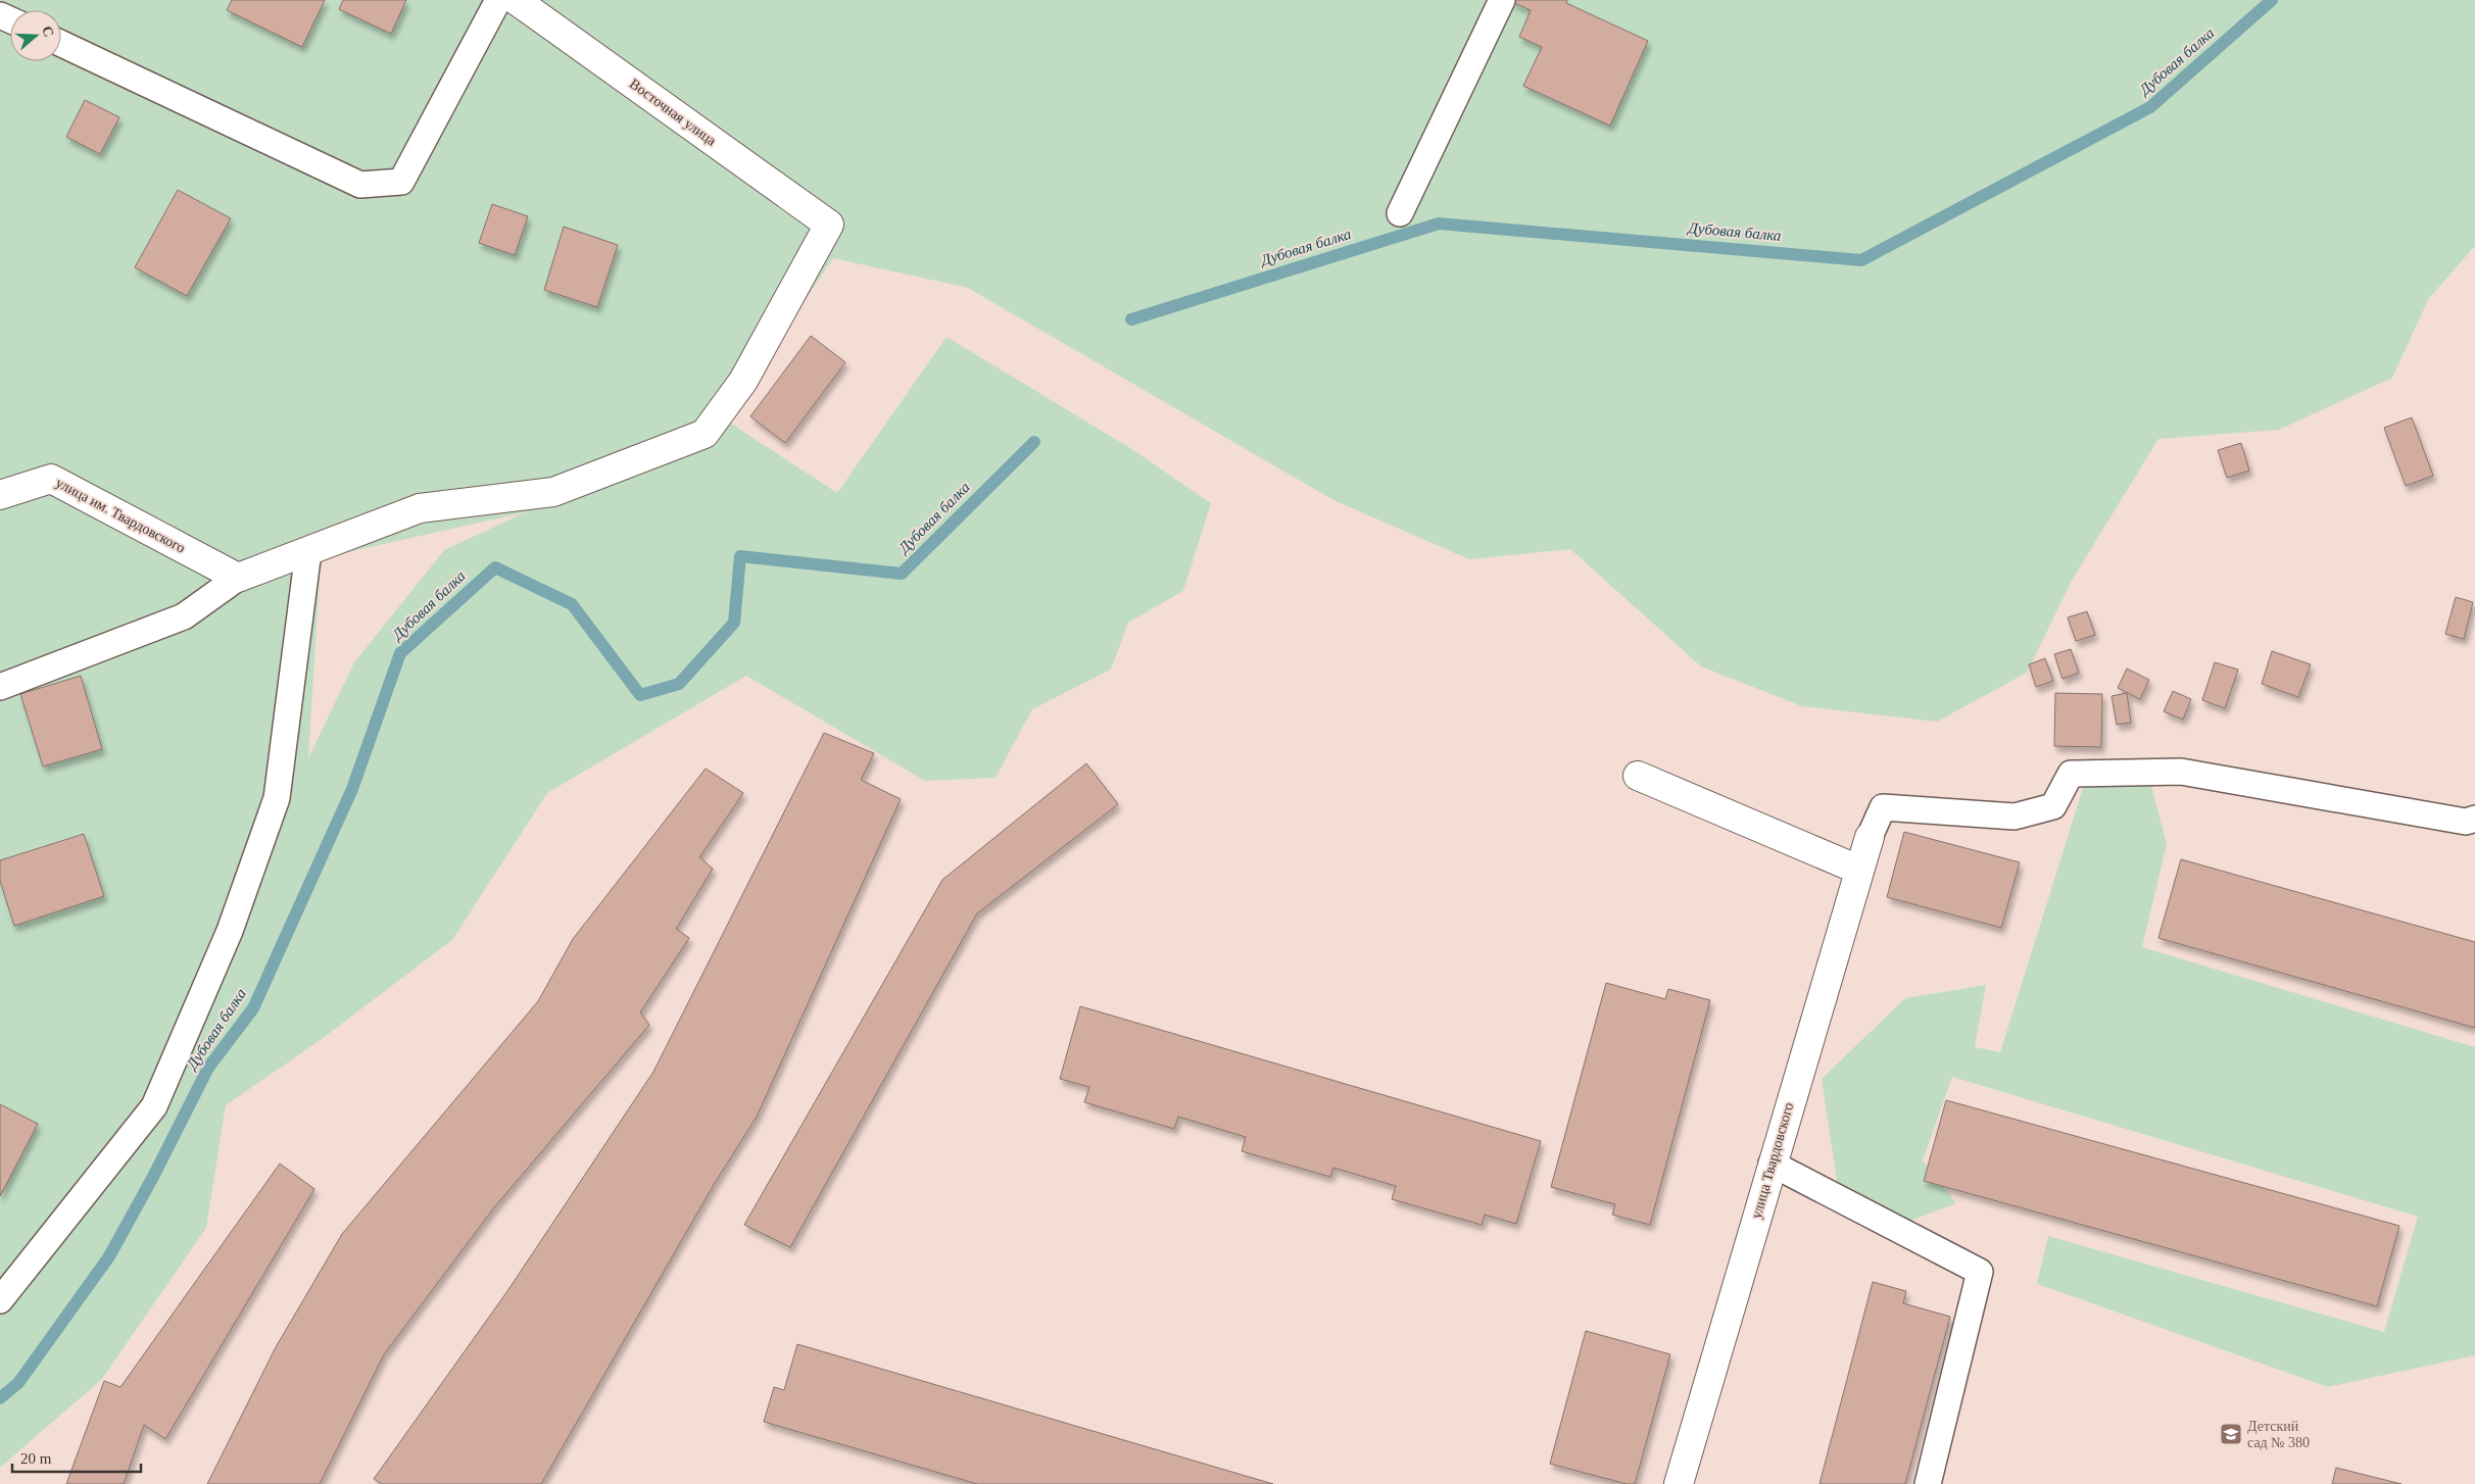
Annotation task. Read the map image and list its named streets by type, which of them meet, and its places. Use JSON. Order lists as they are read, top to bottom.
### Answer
{
  "streets": {
    "street": ["Восточная улица", "улица им. Твардовского", "улица Твардовского"]
  },
  "water": ["Дубовая балка"],
  "places": {
    "school or university": ["Детский сад № 380"]
  },
  "scale_bar": "20 m",
  "north": "right"
}
